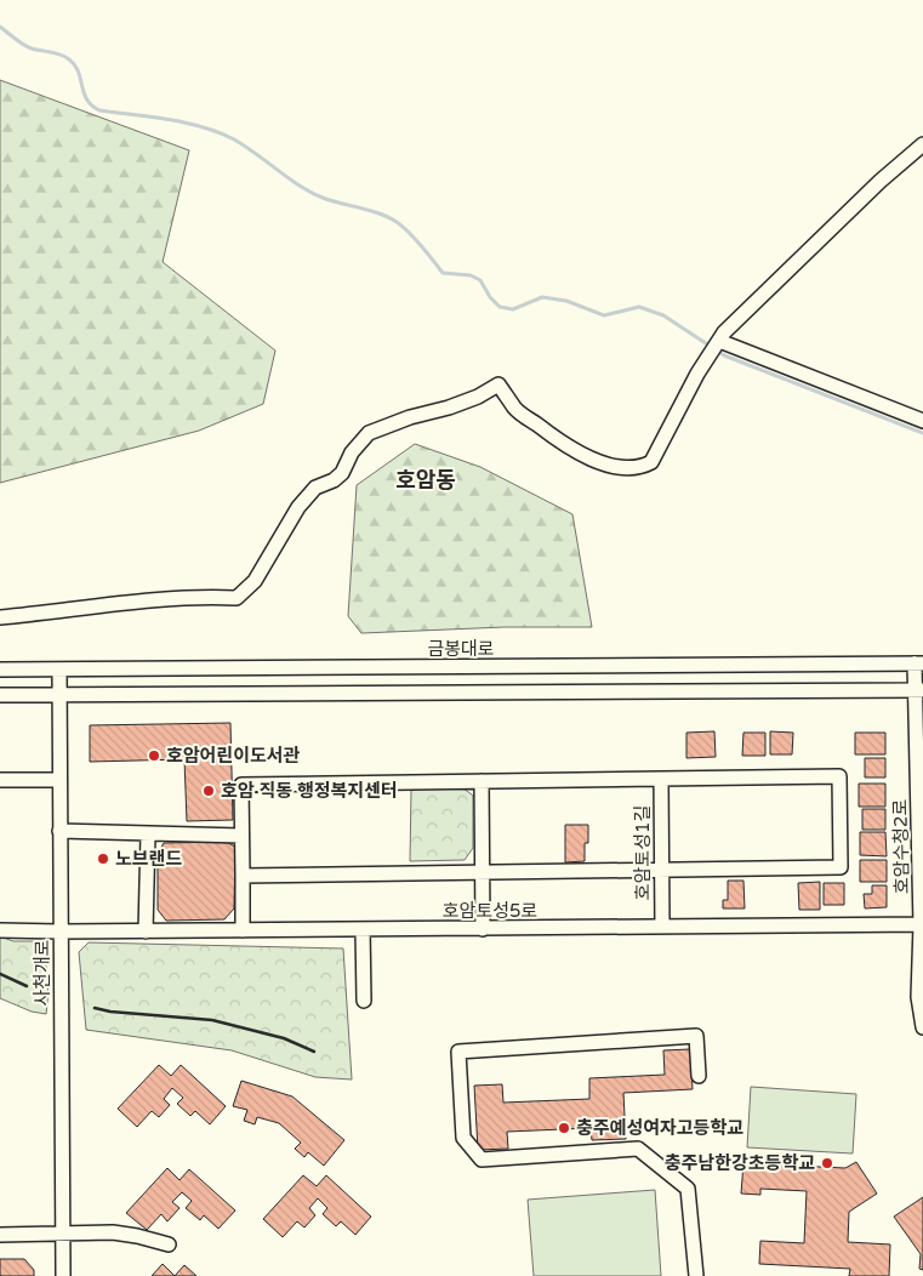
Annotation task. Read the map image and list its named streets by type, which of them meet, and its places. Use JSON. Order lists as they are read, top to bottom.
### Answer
{
  "streets": {
    "street": [
      "금봉대로",
      "호암수청2로",
      "호암토성1길",
      "호암토성5로",
      "사천개로"
    ]
  },
  "crossings": [
    ["금봉대로", "호암수청2로"],
    ["금봉대로", "사천개로"],
    ["호암수청2로", "호암토성5로"],
    ["호암토성1길", "호암토성5로"],
    ["호암토성5로", "사천개로"]
  ],
  "districts": ["호암동"],
  "places": [
    "호암어린이도서관",
    "호암·직동 행정복지센터",
    "노브랜드",
    "충주예성여자고등학교",
    "충주남한강초등학교"
  ]
}
